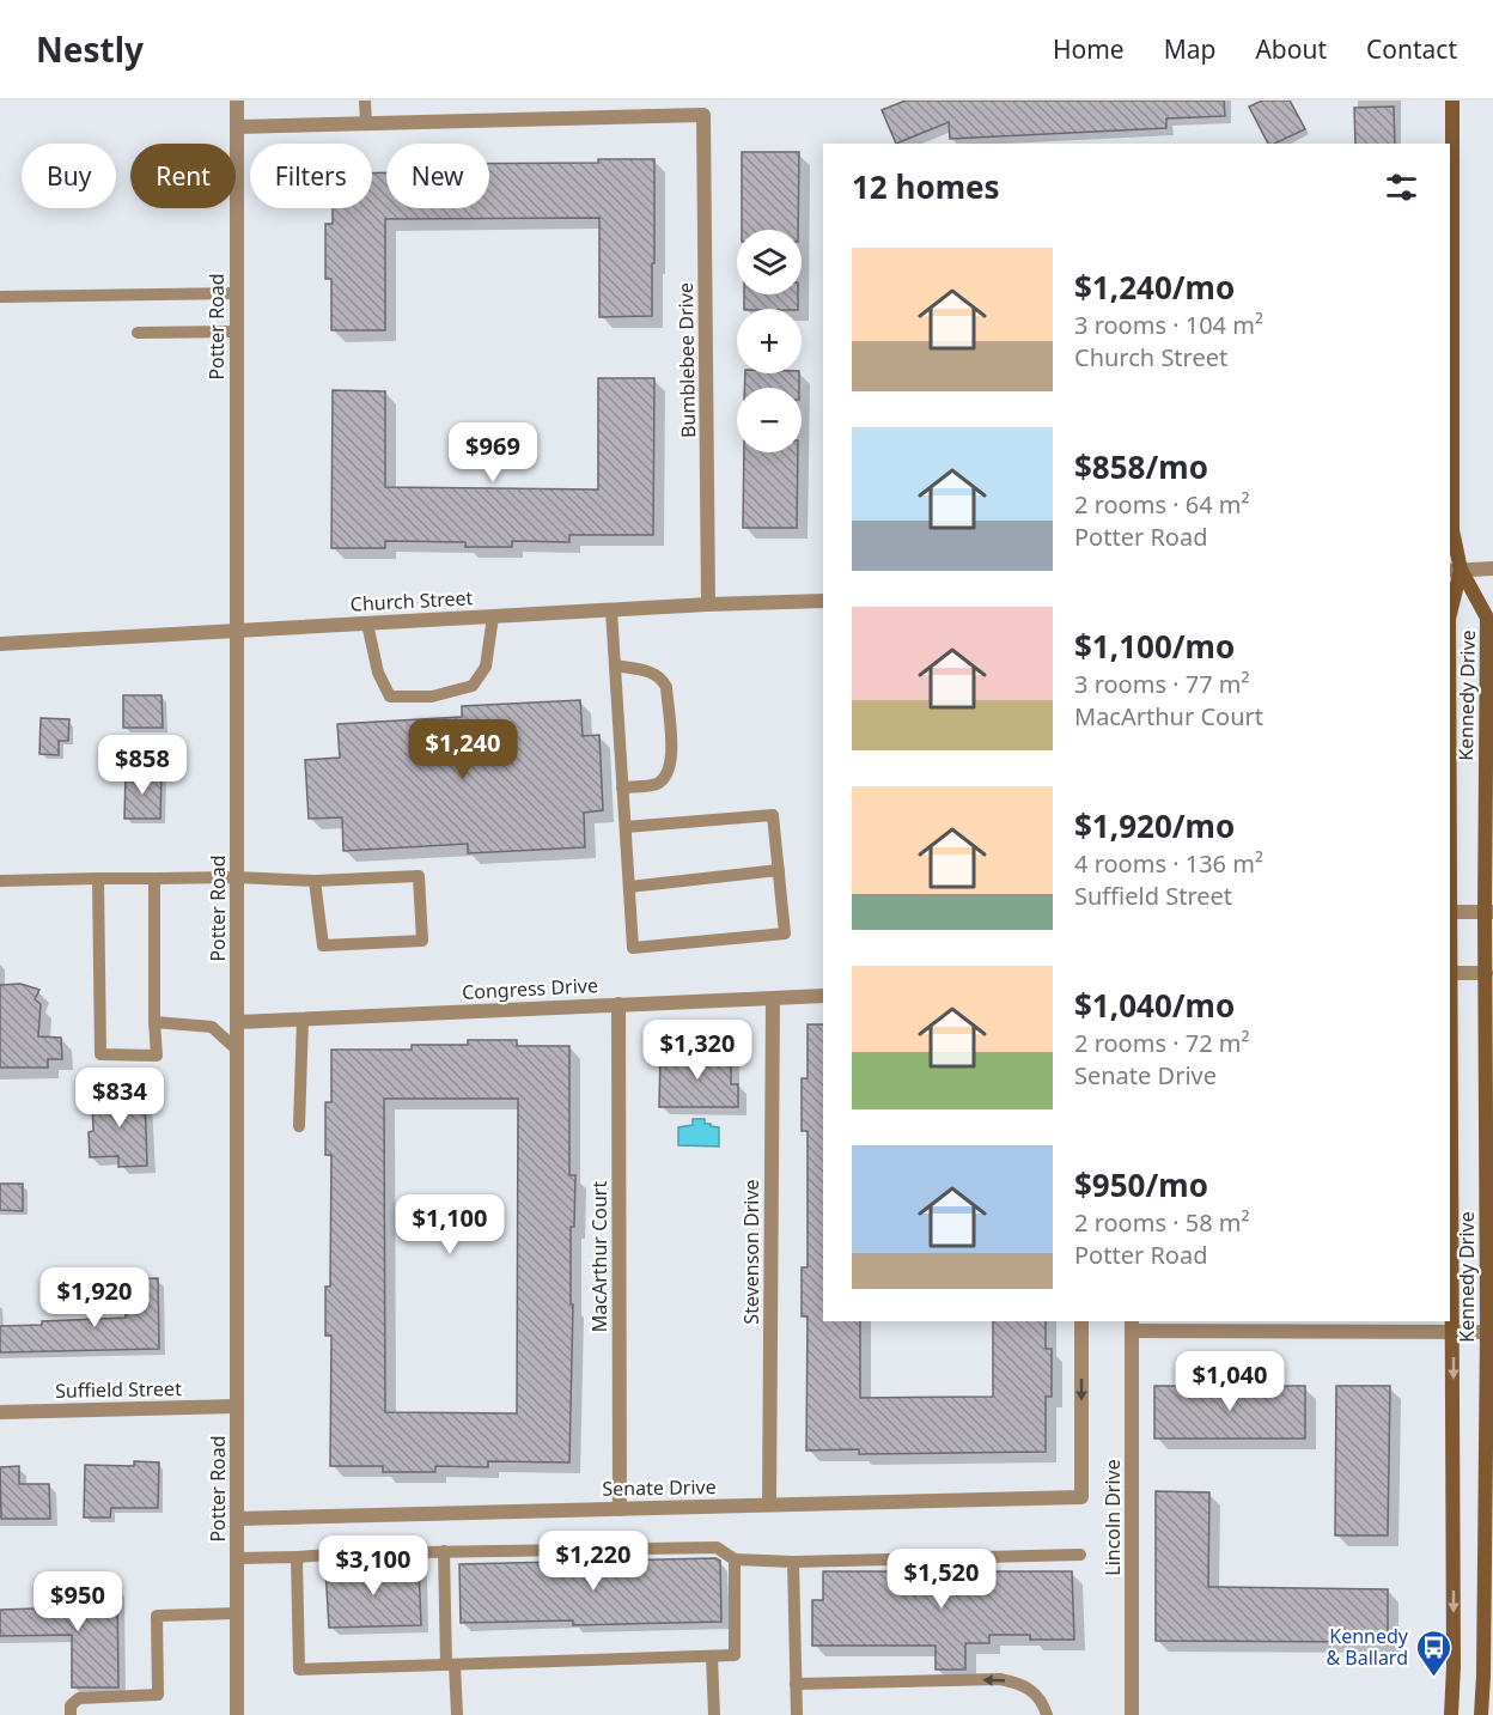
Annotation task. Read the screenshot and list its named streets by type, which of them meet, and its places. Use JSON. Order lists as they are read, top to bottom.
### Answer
{
  "streets": {
    "street": [
      "Potter Road",
      "Bumblebee Drive",
      "Church Street",
      "Kennedy Drive",
      "Congress Drive",
      "Stevenson Drive",
      "MacArthur Court",
      "Suffield Street",
      "Senate Drive",
      "Lincoln Drive"
    ]
  },
  "crossings": [
    ["Potter Road", "Church Street"],
    ["Potter Road", "Congress Drive"],
    ["Potter Road", "Suffield Street"],
    ["Potter Road", "Senate Drive"],
    ["Bumblebee Drive", "Church Street"],
    ["Congress Drive", "Stevenson Drive"],
    ["Congress Drive", "MacArthur Court"],
    ["Stevenson Drive", "Senate Drive"],
    ["MacArthur Court", "Senate Drive"],
    ["Senate Drive", "Lincoln Drive"]
  ],
  "places": {
    "bus stop": ["Kennedy & Ballard"]
  },
  "page": {
    "header": "Nestly",
    "nav": [
      "Home",
      "Map",
      "About",
      "Contact"
    ],
    "chip": [
      "Buy",
      "Rent",
      "Filters",
      "New"
    ],
    "heading": "12 homes",
    "map_buttons": ["+", "−"],
    "list": [
      {
        "name": "$1,240/mo",
        "note": "3 rooms · 104 m² · Church Street"
      },
      {
        "name": "$858/mo",
        "note": "2 rooms · 64 m² · Potter Road"
      },
      {
        "name": "$1,100/mo",
        "note": "3 rooms · 77 m² · MacArthur Court"
      },
      {
        "name": "$1,920/mo",
        "note": "4 rooms · 136 m² · Suffield Street"
      },
      {
        "name": "$1,040/mo",
        "note": "2 rooms · 72 m² · Senate Drive"
      },
      {
        "name": "$950/mo",
        "note": "2 rooms · 58 m² · Potter Road"
      }
    ],
    "price": [
      "$969",
      "$1,240",
      "$858",
      "$1,320",
      "$834",
      "$1,100",
      "$1,920",
      "$1,040",
      "$1,220",
      "$3,100",
      "$1,520",
      "$950"
    ]
  }
}
